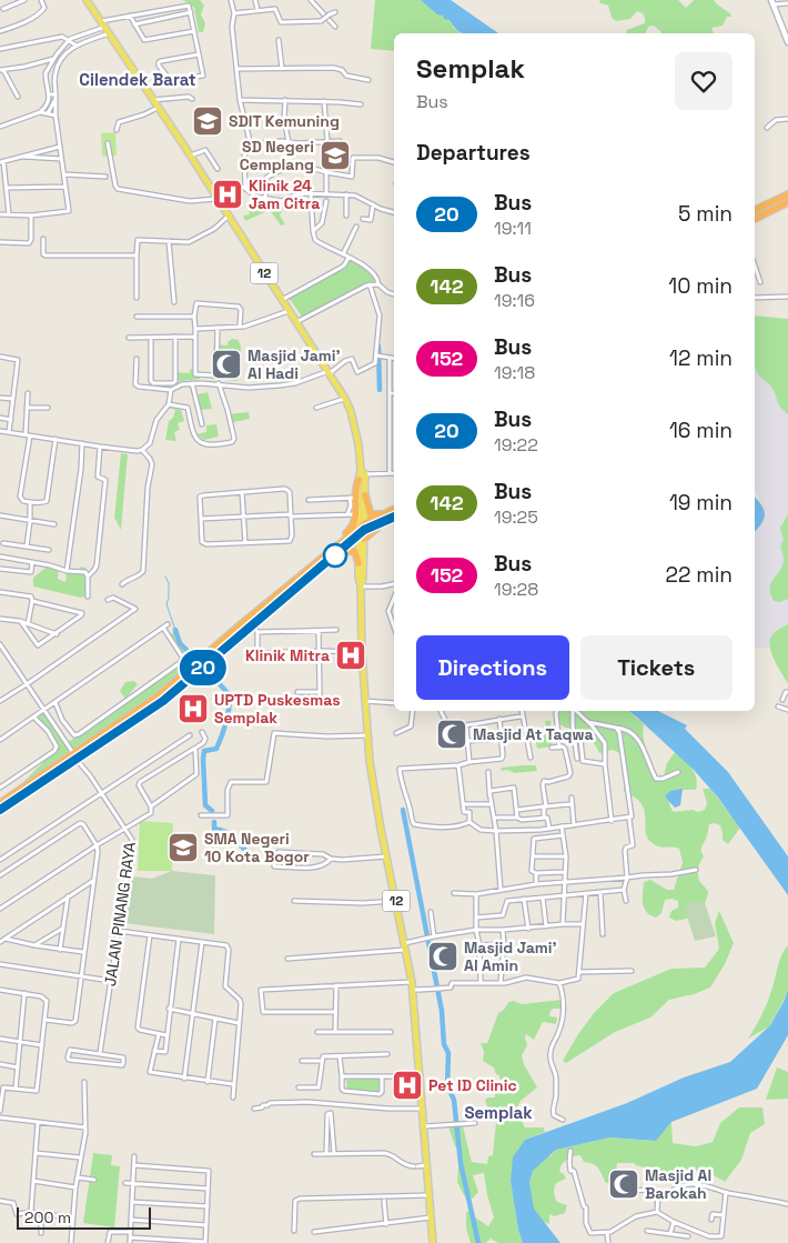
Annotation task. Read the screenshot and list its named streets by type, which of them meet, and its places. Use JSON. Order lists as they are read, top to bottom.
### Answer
{
  "streets": {
    "main road": ["12"],
    "street": ["JALAN PINANG RAYA"]
  },
  "districts": ["Cilendek Barat", "Semplak"],
  "places": {
    "school or university": ["SDIT Kemuning", "SD Negeri Cemplang", "SMA Negeri 10 Kota Bogor"],
    "hospital": [
      "Klinik 24 Jam Citra",
      "Klinik Mitra",
      "UPTD Puskesmas Semplak",
      "Pet ID Clinic"
    ],
    "mosque": [
      "Masjid Jami' Al Hadi",
      "Masjid At Taqwa",
      "Masjid Jami' Al Amin",
      "Masjid Al Barokah"
    ]
  },
  "lines": ["bus line 20"],
  "scale_bar": "200 m",
  "page": {
    "on_map": "20",
    "heading": [
      ["Semplak", "Bus"],
      "Departures"
    ],
    "list": [
      {
        "mark": "20",
        "name": "Bus",
        "note": "19:11",
        "value": "5 min"
      },
      {
        "mark": "142",
        "name": "Bus",
        "note": "19:16",
        "value": "10 min"
      },
      {
        "mark": "152",
        "name": "Bus",
        "note": "19:18",
        "value": "12 min"
      },
      {
        "mark": "20",
        "name": "Bus",
        "note": "19:22",
        "value": "16 min"
      },
      {
        "mark": "142",
        "name": "Bus",
        "note": "19:25",
        "value": "19 min"
      },
      {
        "mark": "152",
        "name": "Bus",
        "note": "19:28",
        "value": "22 min"
      }
    ],
    "buttons": ["Directions", "Tickets"],
    "scale": "200 m"
  }
}
